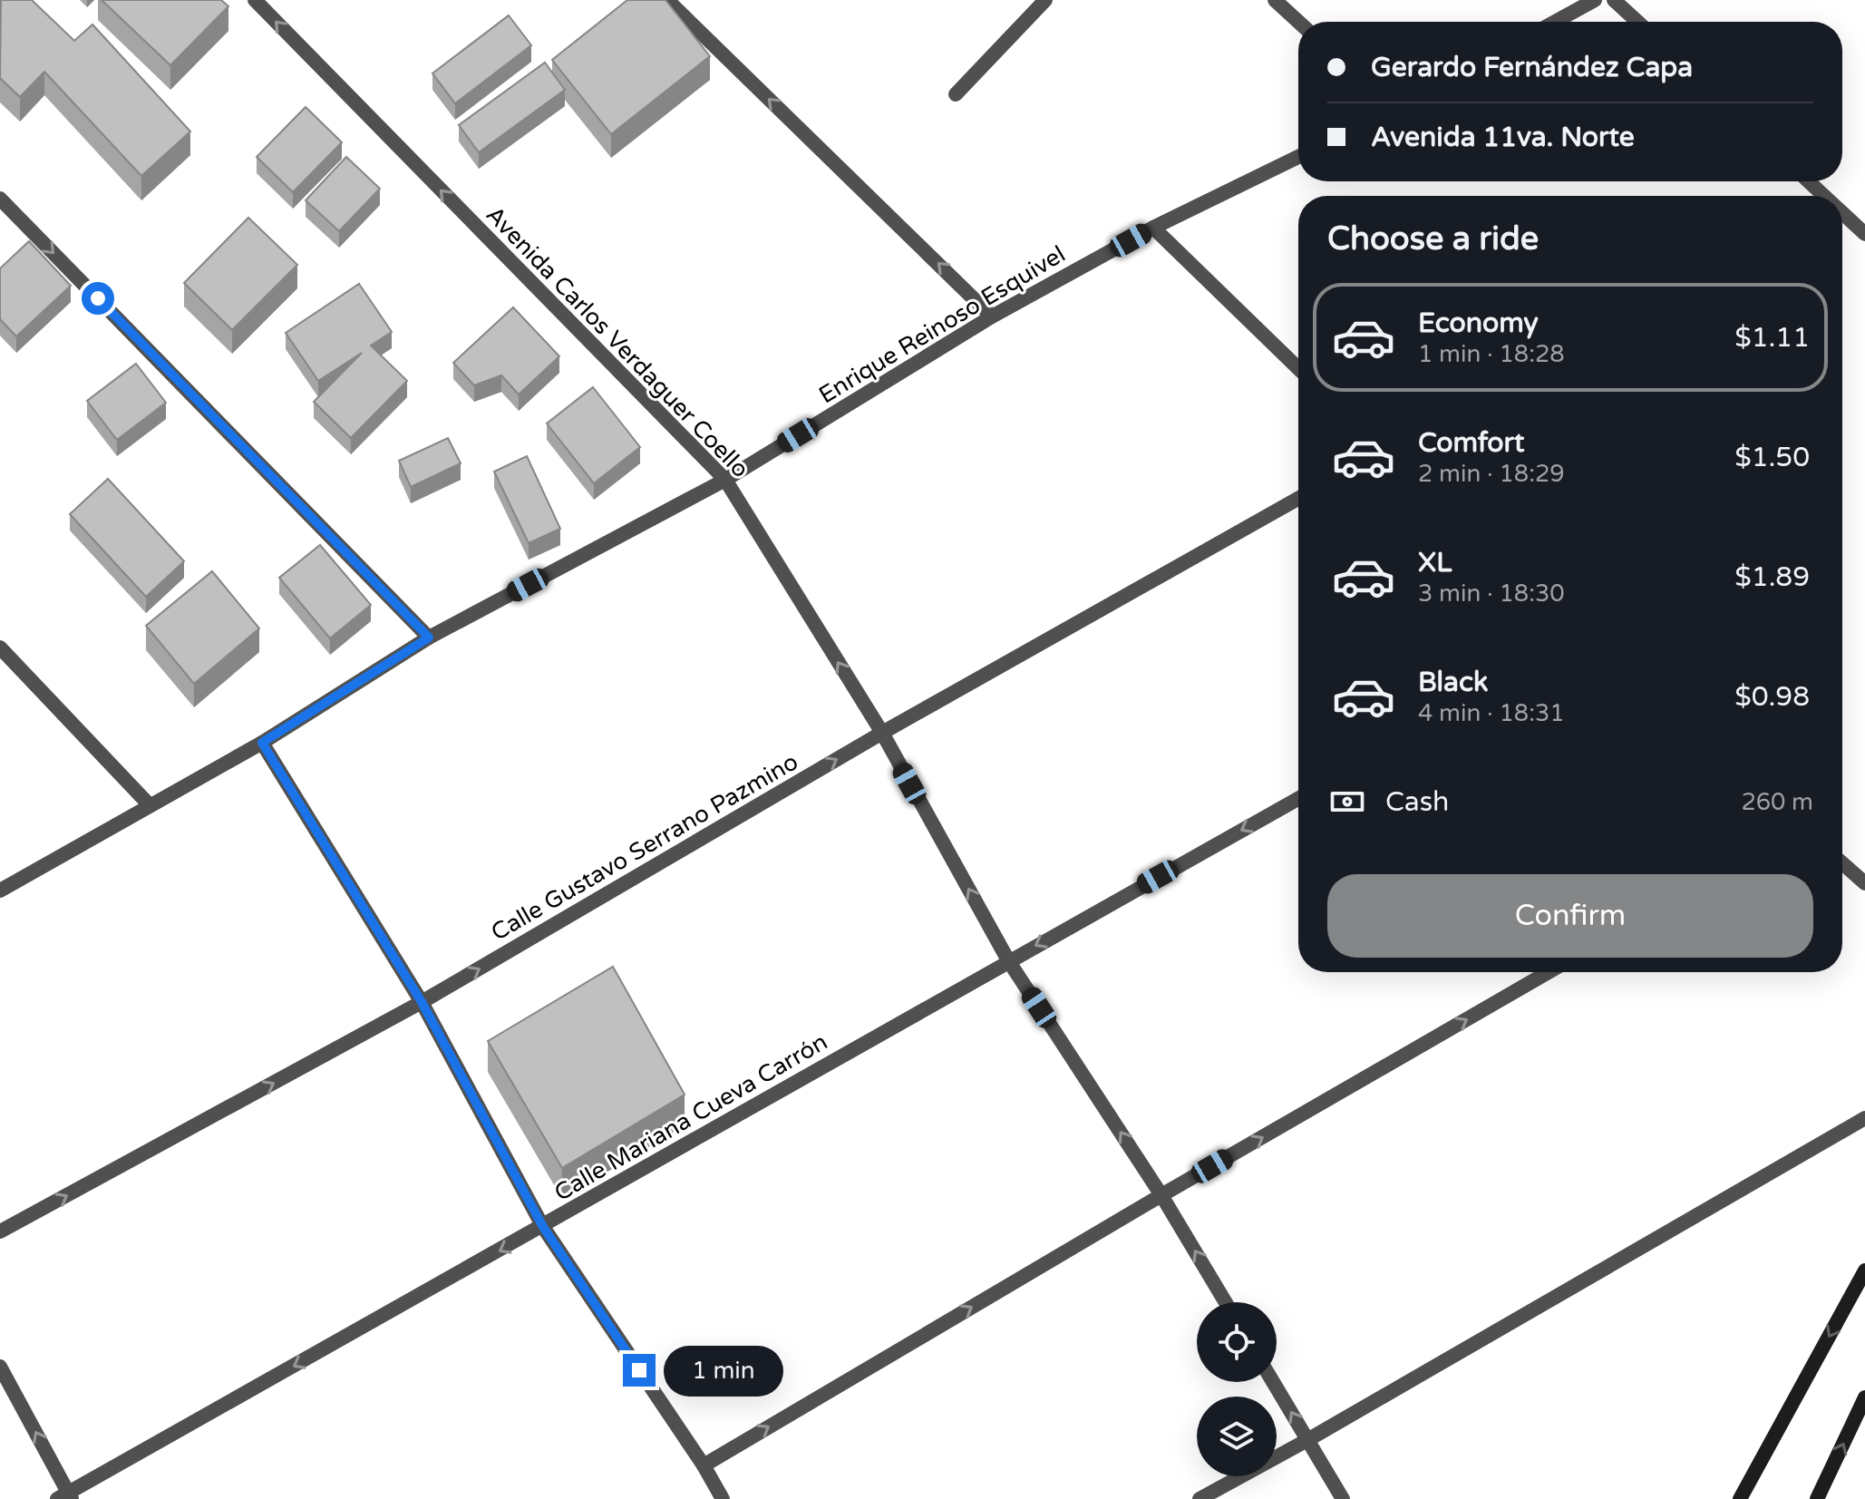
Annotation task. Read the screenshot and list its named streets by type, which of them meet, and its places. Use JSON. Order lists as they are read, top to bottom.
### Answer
{
  "streets": {
    "street": [
      "Enrique Reinoso Esquivel",
      "Avenida Carlos Verdaguer Coello",
      "Calle Gustavo Serrano Pazmino",
      "Calle Mariana Cueva Carrón"
    ]
  },
  "crossings": [
    ["Enrique Reinoso Esquivel", "Avenida Carlos Verdaguer Coello"],
    ["Avenida Carlos Verdaguer Coello", "Calle Gustavo Serrano Pazmino"],
    ["Avenida Carlos Verdaguer Coello", "Calle Mariana Cueva Carrón"]
  ],
  "one_way": ["Avenida Carlos Verdaguer Coello", "Calle Gustavo Serrano Pazmino", "Calle Mariana Cueva Carrón"],
  "page": {
    "banner": ["Gerardo Fernández Capa", "Avenida 11va. Norte"],
    "heading": "Choose a ride",
    "list": [
      {
        "name": "Economy",
        "note": "1 min · 18:28",
        "value": "$1.11"
      },
      {
        "name": "Comfort",
        "note": "2 min · 18:29",
        "value": "$1.50"
      },
      {
        "name": "XL",
        "note": "3 min · 18:30",
        "value": "$1.89"
      },
      {
        "name": "Black",
        "note": "4 min · 18:31",
        "value": "$0.98"
      }
    ],
    "pay": ["Cash", "260 m"],
    "buttons": "Confirm",
    "bubble": "1 min"
  }
}
